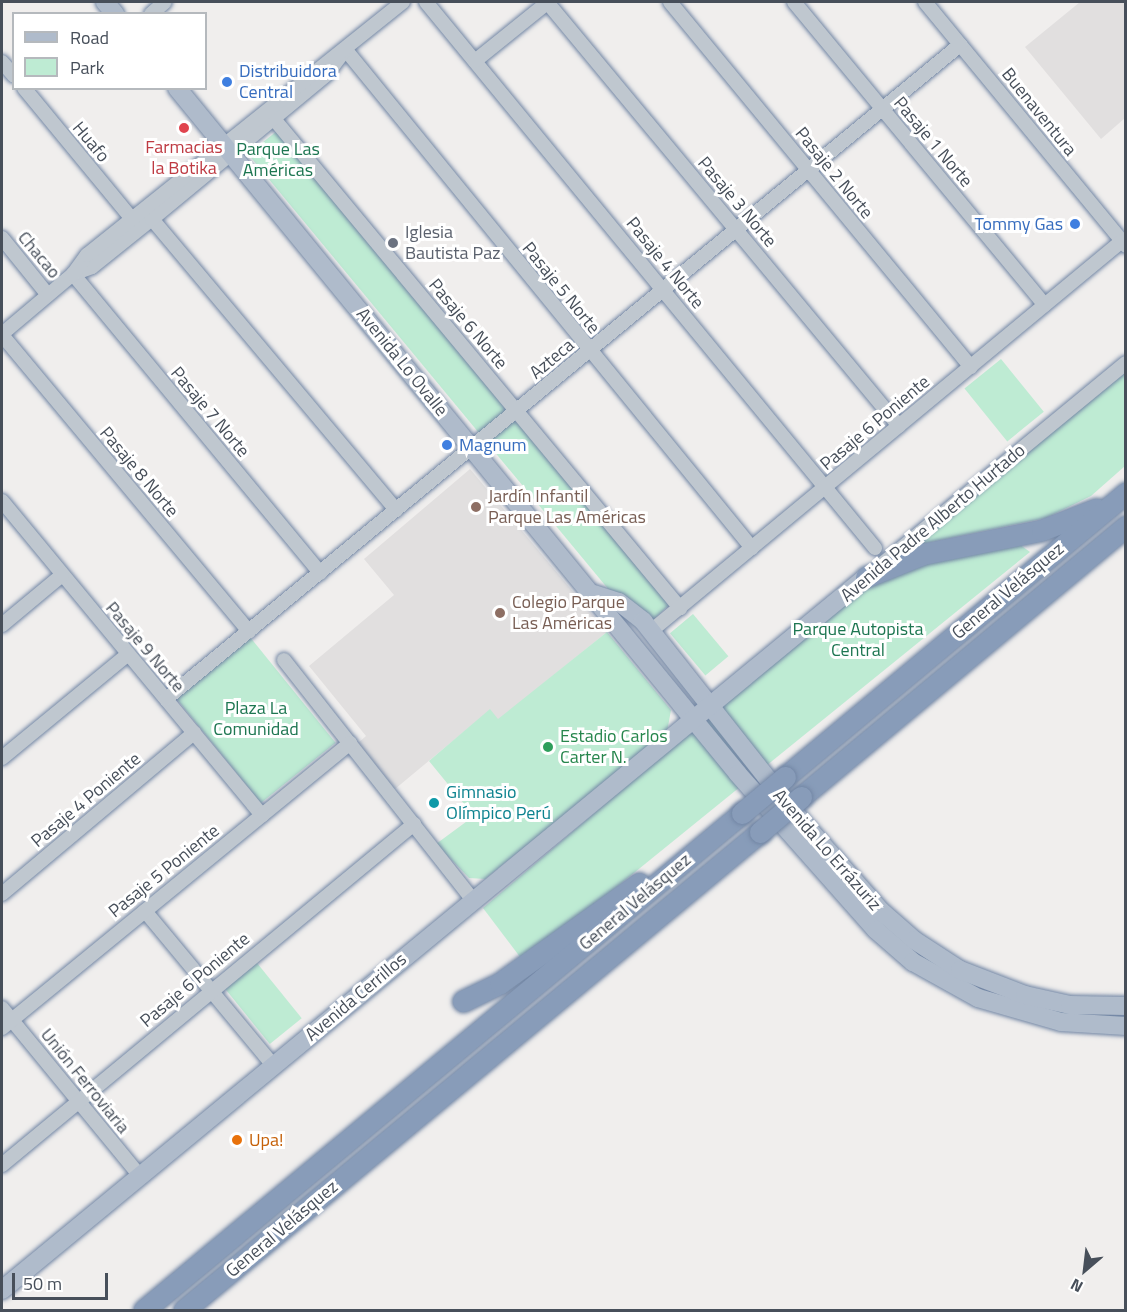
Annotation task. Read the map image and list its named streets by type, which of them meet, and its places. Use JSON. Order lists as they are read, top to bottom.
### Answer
{
  "streets": {
    "highway": ["General Velásquez"],
    "main road": [
      "Avenida Lo Ovalle",
      "Avenida Padre Alberto Hurtado",
      "Avenida Lo Errázuriz",
      "Avenida Cerrillos"
    ],
    "street": [
      "Buenaventura",
      "Huafo",
      "Pasaje 1 Norte",
      "Pasaje 2 Norte",
      "Pasaje 3 Norte",
      "Chacao",
      "Pasaje 4 Norte",
      "Pasaje 5 Norte",
      "Pasaje 6 Norte",
      "Azteca",
      "Pasaje 7 Norte",
      "Pasaje 6 Poniente",
      "Pasaje 8 Norte",
      "Pasaje 9 Norte",
      "Pasaje 4 Poniente",
      "Pasaje 5 Poniente",
      "Unión Ferroviaria"
    ]
  },
  "crossings": [
    ["Buenaventura", "Azteca"],
    ["Buenaventura", "Pasaje 6 Poniente"],
    ["Pasaje 1 Norte", "Azteca"],
    ["Pasaje 1 Norte", "Pasaje 6 Poniente"],
    ["Pasaje 2 Norte", "Azteca"],
    ["Pasaje 2 Norte", "Pasaje 6 Poniente"],
    ["Pasaje 3 Norte", "Azteca"],
    ["Pasaje 3 Norte", "Pasaje 6 Poniente"],
    ["Pasaje 4 Norte", "Azteca"],
    ["Pasaje 4 Norte", "Pasaje 6 Poniente"],
    ["Pasaje 5 Norte", "Azteca"],
    ["Pasaje 5 Norte", "Pasaje 6 Poniente"],
    ["Pasaje 6 Norte", "Azteca"],
    ["Pasaje 6 Norte", "Pasaje 6 Poniente"],
    ["Azteca", "Avenida Lo Ovalle"],
    ["Azteca", "Pasaje 7 Norte"],
    ["Azteca", "Pasaje 8 Norte"],
    ["Azteca", "Pasaje 9 Norte"],
    ["Avenida Lo Ovalle", "Avenida Lo Errázuriz"],
    ["Avenida Lo Ovalle", "Avenida Cerrillos"],
    ["Pasaje 6 Poniente", "Avenida Lo Errázuriz"],
    ["Pasaje 6 Poniente", "Unión Ferroviaria"],
    ["Avenida Padre Alberto Hurtado", "Avenida Lo Errázuriz"],
    ["Avenida Padre Alberto Hurtado", "Avenida Cerrillos"],
    ["Pasaje 9 Norte", "Pasaje 4 Poniente"],
    ["Pasaje 9 Norte", "Pasaje 5 Poniente"],
    ["Avenida Lo Errázuriz", "Avenida Cerrillos"],
    ["Pasaje 5 Poniente", "Unión Ferroviaria"],
    ["Avenida Cerrillos", "Unión Ferroviaria"]
  ],
  "parks": ["Parque Las Américas", "Parque Autopista Central", "Plaza La Comunidad"],
  "places": [
    "Distribuidora Central",
    "Farmacias la Botika",
    "Tommy Gas",
    "Iglesia Bautista Paz",
    "Magnum",
    "Jardín Infantil Parque Las Américas",
    "Colegio Parque Las Américas",
    "Estadio Carlos Carter N.",
    "Gimnasio Olímpico Perú",
    "Upa!"
  ],
  "legend": ["Road", "Park"],
  "scale_bar": "50 m",
  "north": "bottom left"
}
